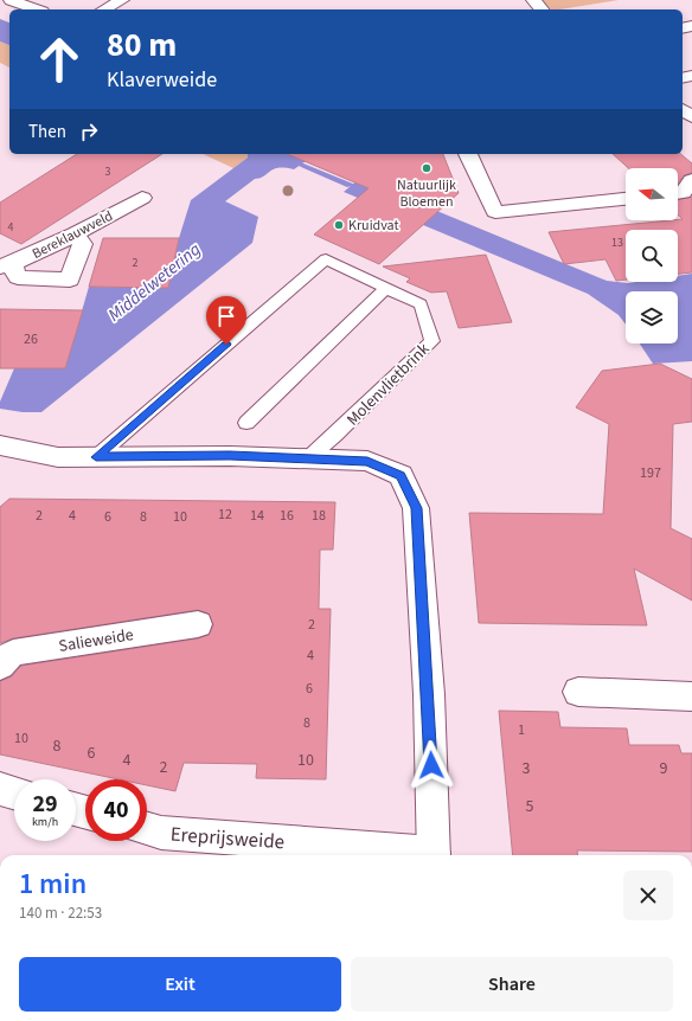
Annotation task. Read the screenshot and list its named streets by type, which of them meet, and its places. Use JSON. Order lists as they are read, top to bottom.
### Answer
{
  "streets": {
    "street": ["Bereklauwveld", "Salieweide", "Ereprijsweide"],
    "lane": ["Molenvlietbrink"]
  },
  "water": ["Middelwetering"],
  "places": ["Natuurlijk Bloemen", "Kruidvat"],
  "house_numbers": [
    "3",
    "4",
    "13",
    "2",
    "26",
    "197",
    "12",
    "2",
    "4",
    "14",
    "16",
    "18",
    "6",
    "8",
    "10",
    "2",
    "4",
    "6",
    "8",
    "1",
    "10",
    "8",
    "6",
    "4",
    "10",
    "2",
    "3",
    "9",
    "5"
  ],
  "north": "left",
  "page": {
    "turn": ["80 m", "Klaverweide"],
    "then": "Then",
    "speed": "29 km/h",
    "limit": "40",
    "heading": ["1 min", "140 m · 22:53"],
    "buttons": ["Exit", "Share"]
  }
}
